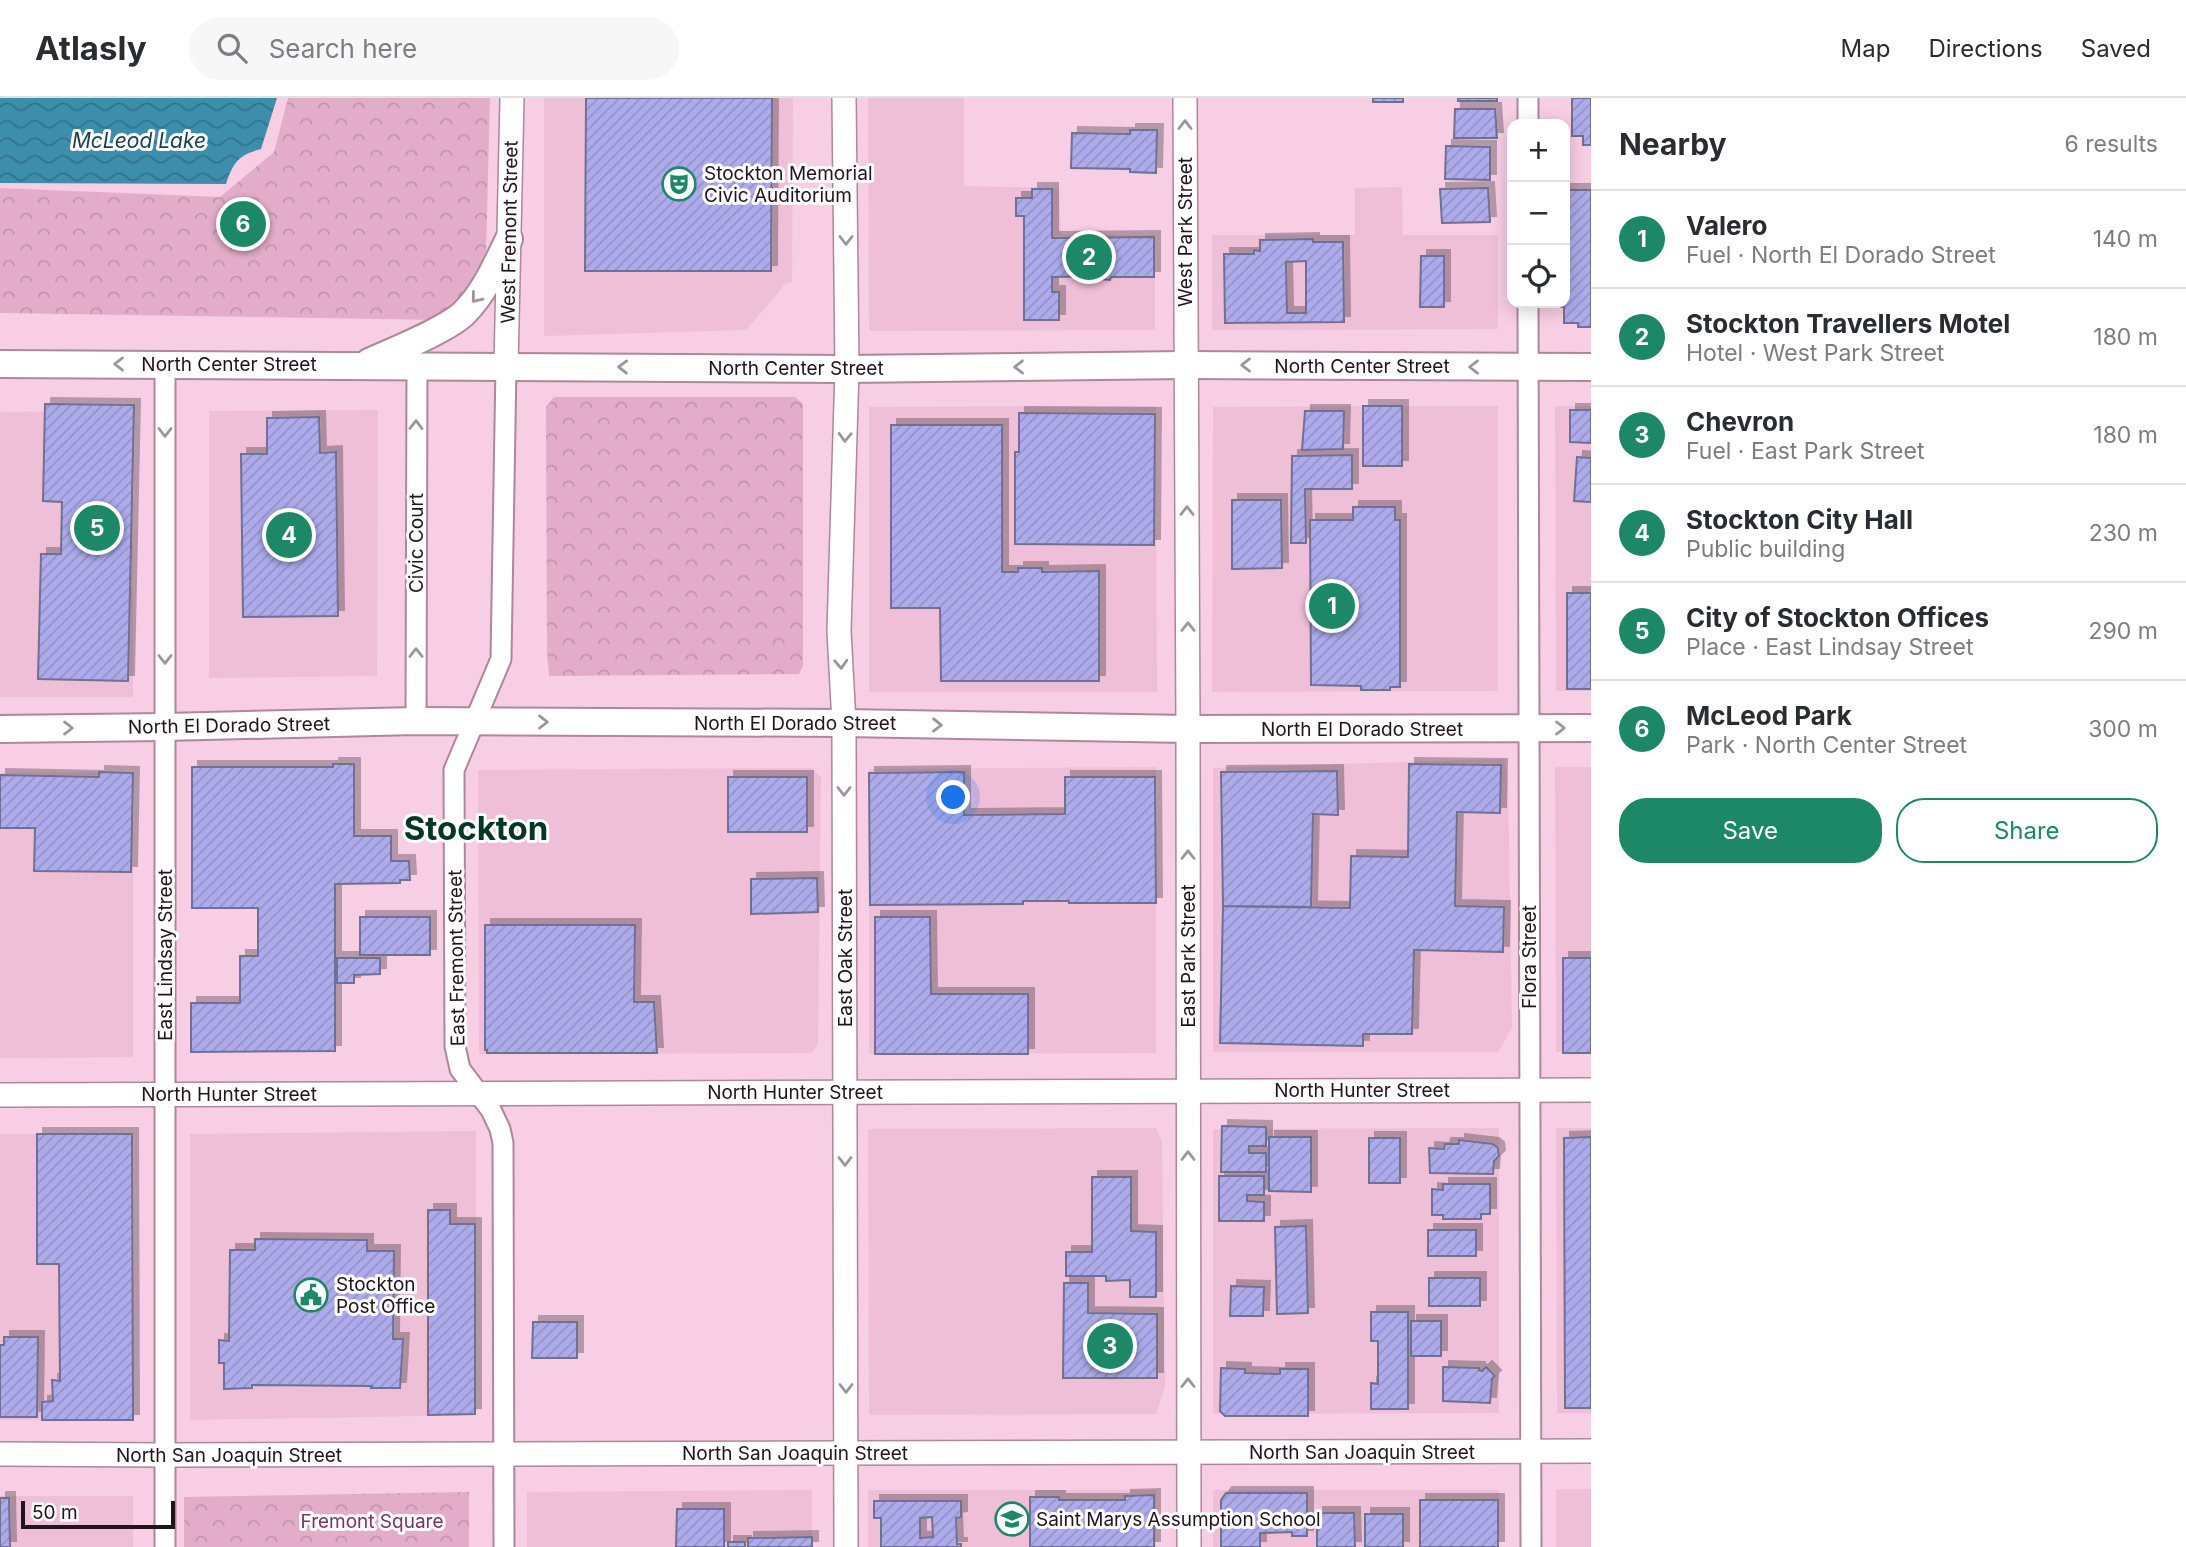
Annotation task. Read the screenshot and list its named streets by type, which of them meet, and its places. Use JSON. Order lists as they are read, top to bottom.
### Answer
{
  "streets": {
    "main road": ["North Center Street", "North El Dorado Street"],
    "street": [
      "West Fremont Street",
      "West Park Street",
      "Civic Court",
      "East Lindsay Street",
      "East Park Street",
      "Flora Street",
      "East Fremont Street",
      "East Oak Street",
      "North Hunter Street",
      "North San Joaquin Street"
    ]
  },
  "crossings": [
    ["West Fremont Street", "North Center Street"],
    ["West Fremont Street", "East Fremont Street"],
    ["West Park Street", "North Center Street"],
    ["West Park Street", "East Park Street"],
    ["North Center Street", "Civic Court"],
    ["North Center Street", "East Lindsay Street"],
    ["North Center Street", "East Park Street"],
    ["North Center Street", "Flora Street"],
    ["North Center Street", "East Fremont Street"],
    ["North Center Street", "East Oak Street"],
    ["Civic Court", "North El Dorado Street"],
    ["North El Dorado Street", "East Lindsay Street"],
    ["North El Dorado Street", "East Park Street"],
    ["North El Dorado Street", "Flora Street"],
    ["North El Dorado Street", "East Fremont Street"],
    ["North El Dorado Street", "East Oak Street"],
    ["East Lindsay Street", "North Hunter Street"],
    ["East Lindsay Street", "North San Joaquin Street"],
    ["East Park Street", "North Hunter Street"],
    ["East Park Street", "North San Joaquin Street"],
    ["Flora Street", "North Hunter Street"],
    ["Flora Street", "North San Joaquin Street"],
    ["East Fremont Street", "North Hunter Street"],
    ["East Fremont Street", "North San Joaquin Street"],
    ["East Oak Street", "North Hunter Street"],
    ["East Oak Street", "North San Joaquin Street"]
  ],
  "one_way": [
    "West Park Street",
    "North Center Street",
    "Civic Court",
    "North El Dorado Street",
    "East Park Street",
    "East Oak Street"
  ],
  "districts": ["Stockton"],
  "water": ["McLeod Lake"],
  "parks": ["Fremont Square"],
  "places": {
    "theatre": ["Stockton Memorial Civic Auditorium"],
    "public building": ["Stockton Post Office"],
    "school or university": ["Saint Marys Assumption School"]
  },
  "scale_bar": "50 m",
  "page": {
    "header": "Atlasly",
    "search": "Search here",
    "nav": ["Map", "Directions", "Saved"],
    "heading": ["Nearby", "6 results"],
    "map_buttons": ["+", "−"],
    "list": [
      {
        "mark": "1",
        "name": "Valero",
        "note": "Fuel · North El Dorado Street",
        "value": "140 m"
      },
      {
        "mark": "2",
        "name": "Stockton Travellers Motel",
        "note": "Hotel · West Park Street",
        "value": "180 m"
      },
      {
        "mark": "3",
        "name": "Chevron",
        "note": "Fuel · East Park Street",
        "value": "180 m"
      },
      {
        "mark": "4",
        "name": "Stockton City Hall",
        "note": "Public building",
        "value": "230 m"
      },
      {
        "mark": "5",
        "name": "City of Stockton Offices",
        "note": "Place · East Lindsay Street",
        "value": "290 m"
      },
      {
        "mark": "6",
        "name": "McLeod Park",
        "note": "Park · North Center Street",
        "value": "300 m"
      }
    ],
    "pins": [
      "6",
      "2",
      "5",
      "4",
      "1",
      "3"
    ],
    "buttons": ["Save", "Share"],
    "scale": "50 m"
  }
}
